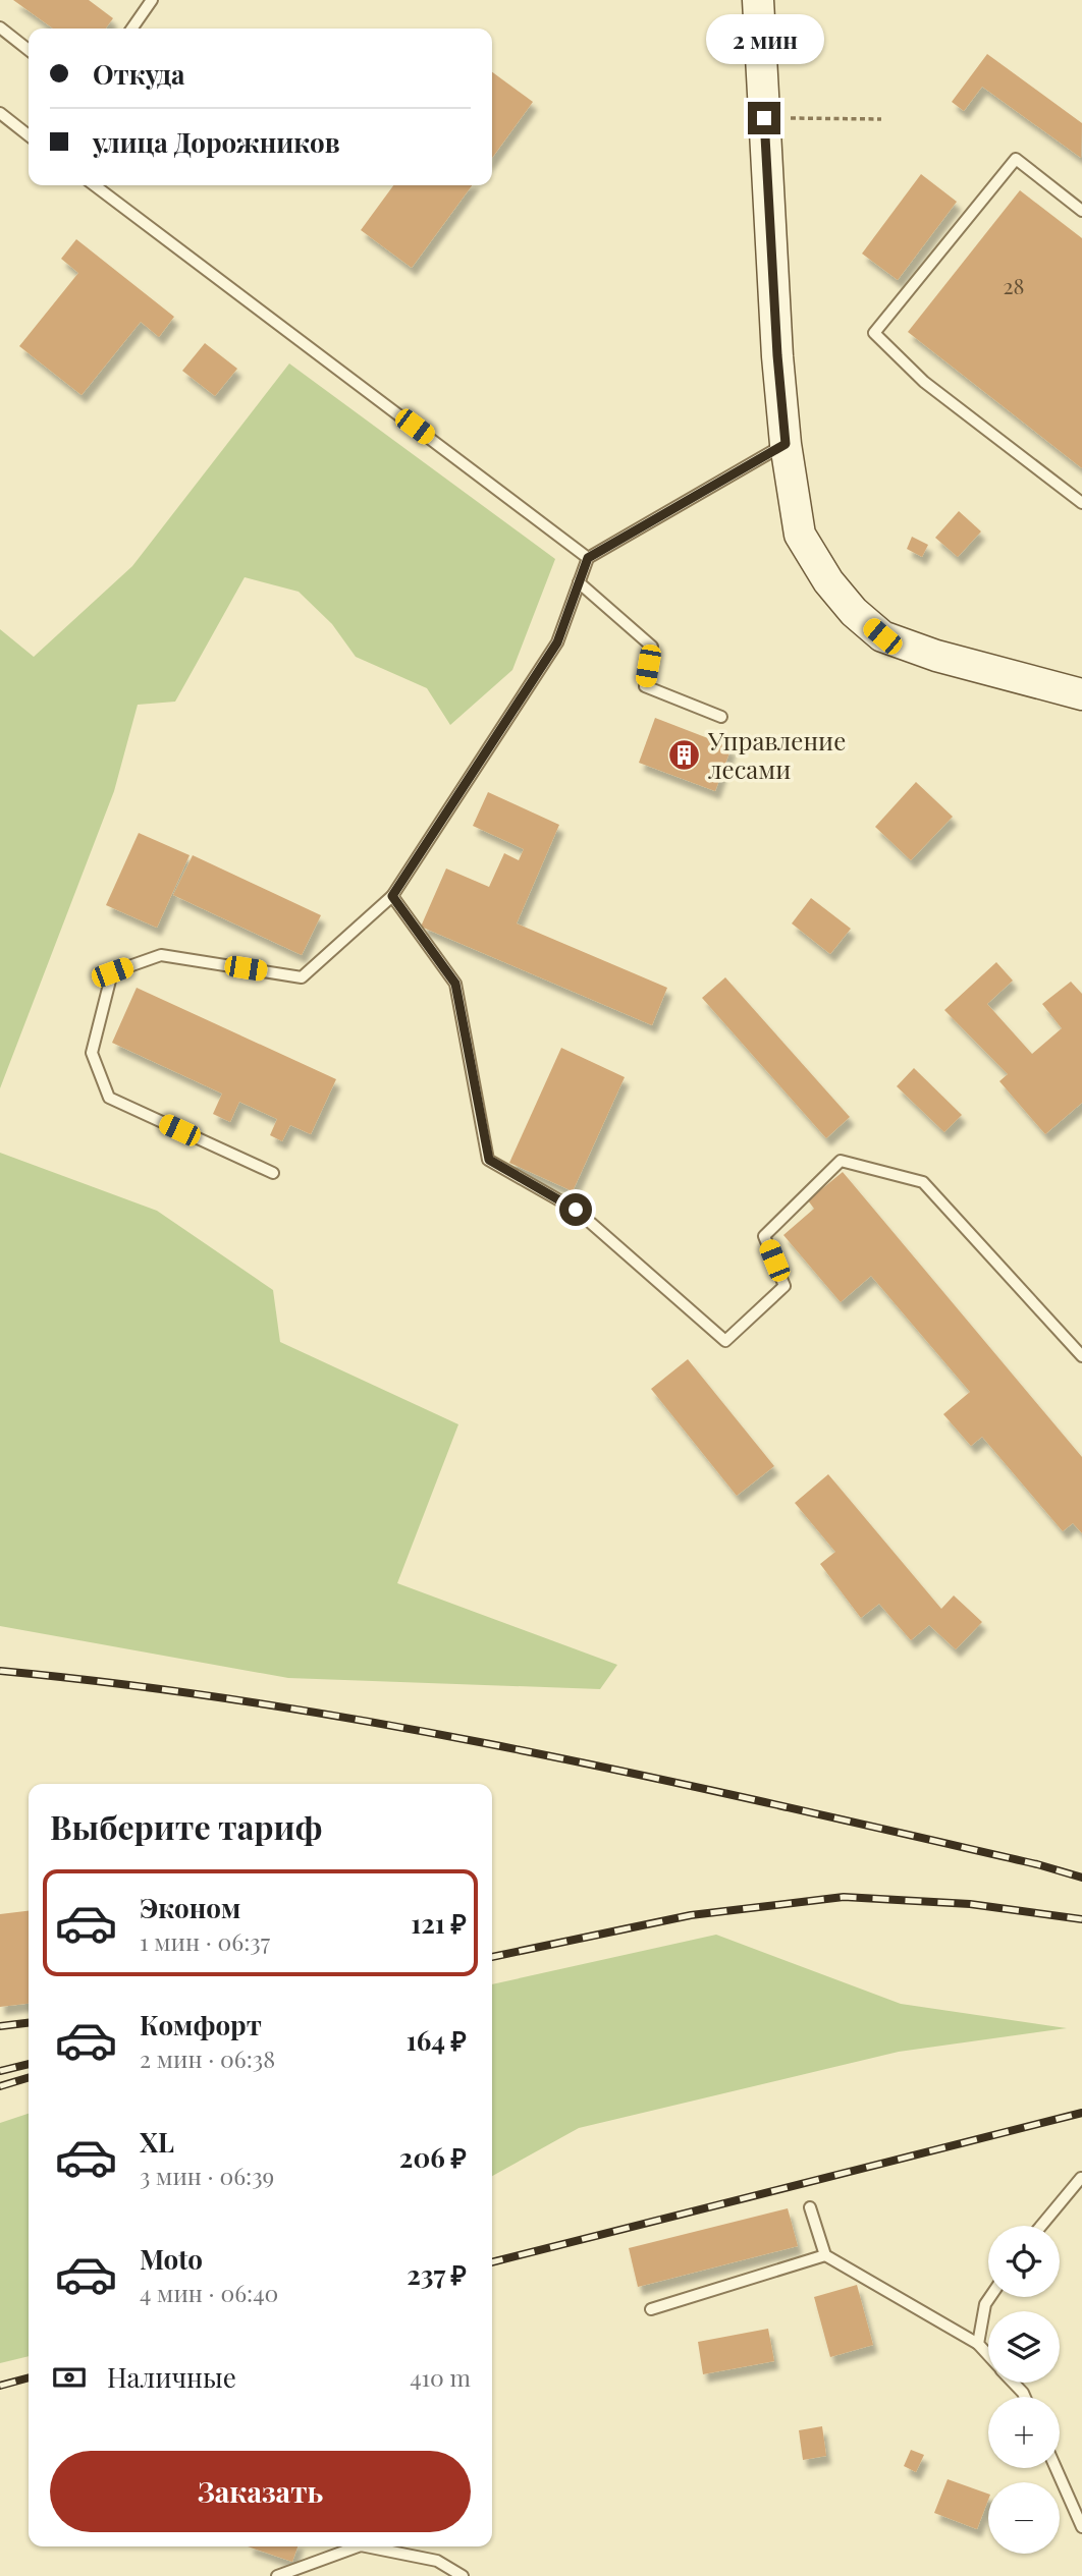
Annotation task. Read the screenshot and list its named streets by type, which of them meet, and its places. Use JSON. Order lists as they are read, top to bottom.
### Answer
{
  "places": {
    "building": ["Управление лесами"]
  },
  "house_numbers": ["28"],
  "page": {
    "bubble": "2 мин",
    "banner": ["Откуда", "улица Дорожников"],
    "heading": "Выберите тариф",
    "list": [
      {
        "name": "Эконом",
        "note": "1 мин · 06:37",
        "value": "121 ₽"
      },
      {
        "name": "Комфорт",
        "note": "2 мин · 06:38",
        "value": "164 ₽"
      },
      {
        "name": "XL",
        "note": "3 мин · 06:39",
        "value": "206 ₽"
      },
      {
        "name": "Moto",
        "note": "4 мин · 06:40",
        "value": "237 ₽"
      }
    ],
    "map_buttons": ["+", "−"],
    "pay": ["Наличные", "410 m"],
    "buttons": "Заказать"
  }
}
